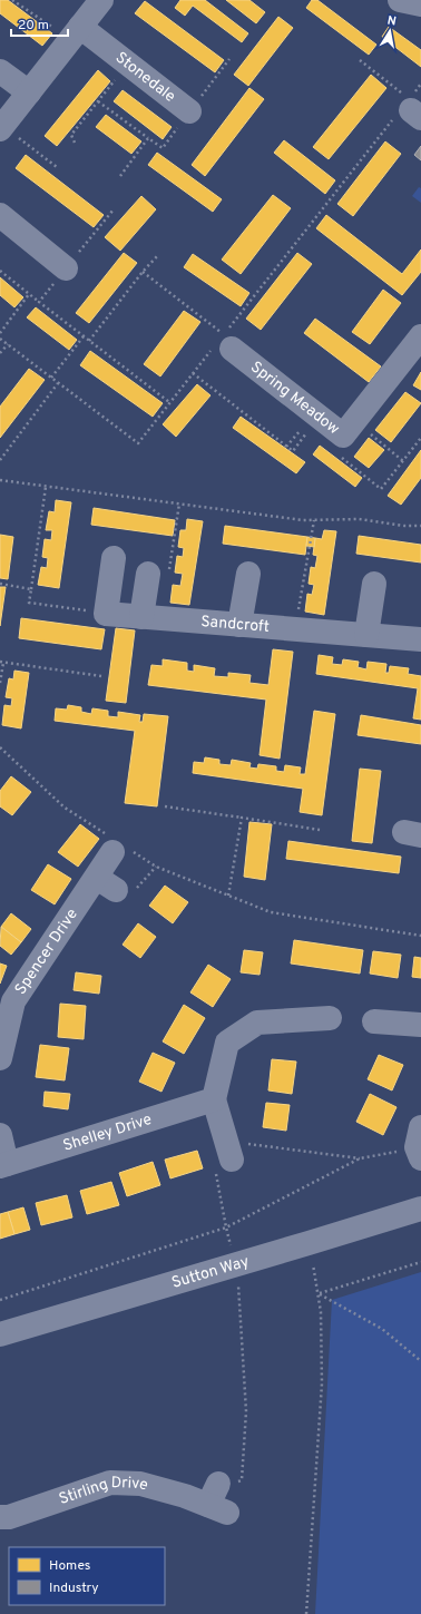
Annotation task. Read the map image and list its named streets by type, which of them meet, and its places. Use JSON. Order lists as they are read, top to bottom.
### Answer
{
  "streets": {
    "street": [
      "Stonedale",
      "Spring Meadow",
      "Sandcroft",
      "Spencer Drive",
      "Shelley Drive",
      "Sutton Way",
      "Stirling Drive"
    ]
  },
  "legend": ["Homes", "Industry"],
  "scale_bar": "20 m",
  "north": "top"
}
